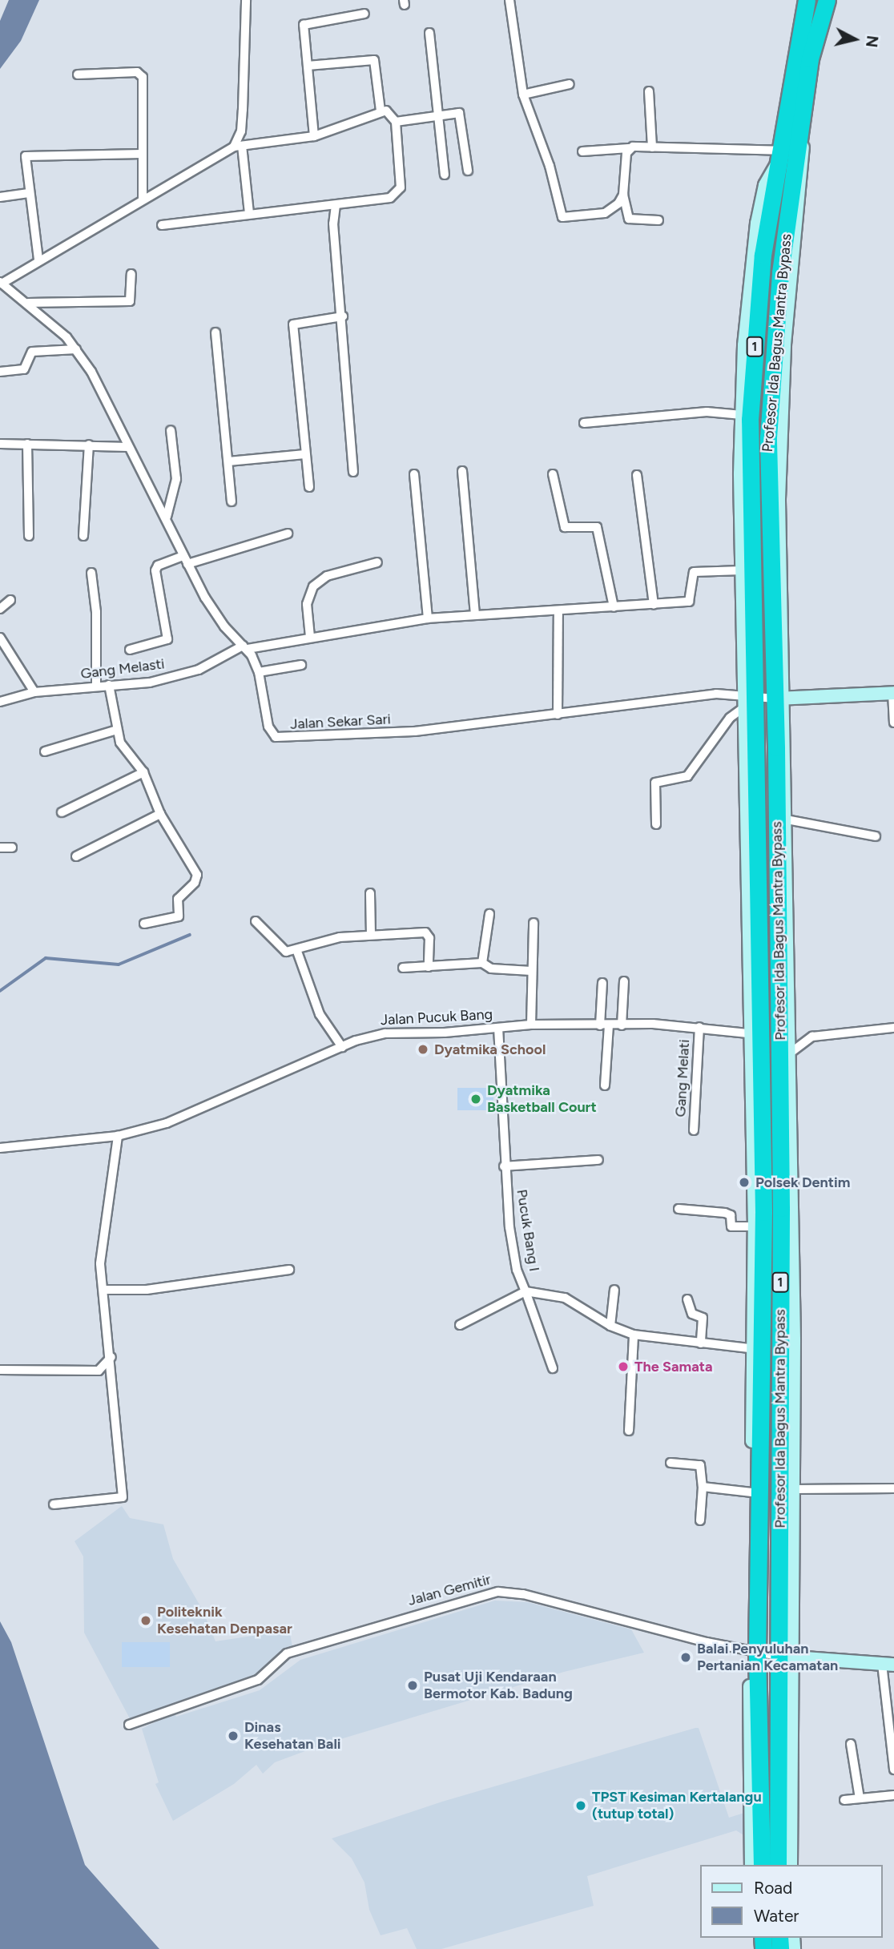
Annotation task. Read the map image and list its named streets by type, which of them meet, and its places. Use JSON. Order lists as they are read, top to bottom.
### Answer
{
  "streets": {
    "highway": ["Profesor Ida Bagus Mantra Bypass", "1"],
    "street": [
      "Gang Melasti",
      "Jalan Sekar Sari",
      "Jalan Pucuk Bang",
      "Gang Melati",
      "Pucuk Bang I",
      "Jalan Gemitir"
    ]
  },
  "crossings": [
    ["Profesor Ida Bagus Mantra Bypass", "Jalan Sekar Sari"],
    ["Profesor Ida Bagus Mantra Bypass", "Jalan Pucuk Bang"],
    ["Profesor Ida Bagus Mantra Bypass", "Pucuk Bang I"],
    ["Profesor Ida Bagus Mantra Bypass", "Jalan Gemitir"],
    ["Gang Melasti", "Jalan Sekar Sari"],
    ["Jalan Pucuk Bang", "Gang Melati"],
    ["Jalan Pucuk Bang", "Pucuk Bang I"]
  ],
  "places": [
    "Dyatmika School",
    "Dyatmika Basketball Court",
    "Polsek Dentim",
    "The Samata",
    "Politeknik Kesehatan Denpasar",
    "Balai Penyuluhan Pertanian Kecamatan",
    "Pusat Uji Kendaraan Bermotor Kab. Badung",
    "Dinas Kesehatan Bali",
    "TPST Kesiman Kertalangu (tutup total)"
  ],
  "legend": ["Road", "Water"],
  "north": "right"
}
